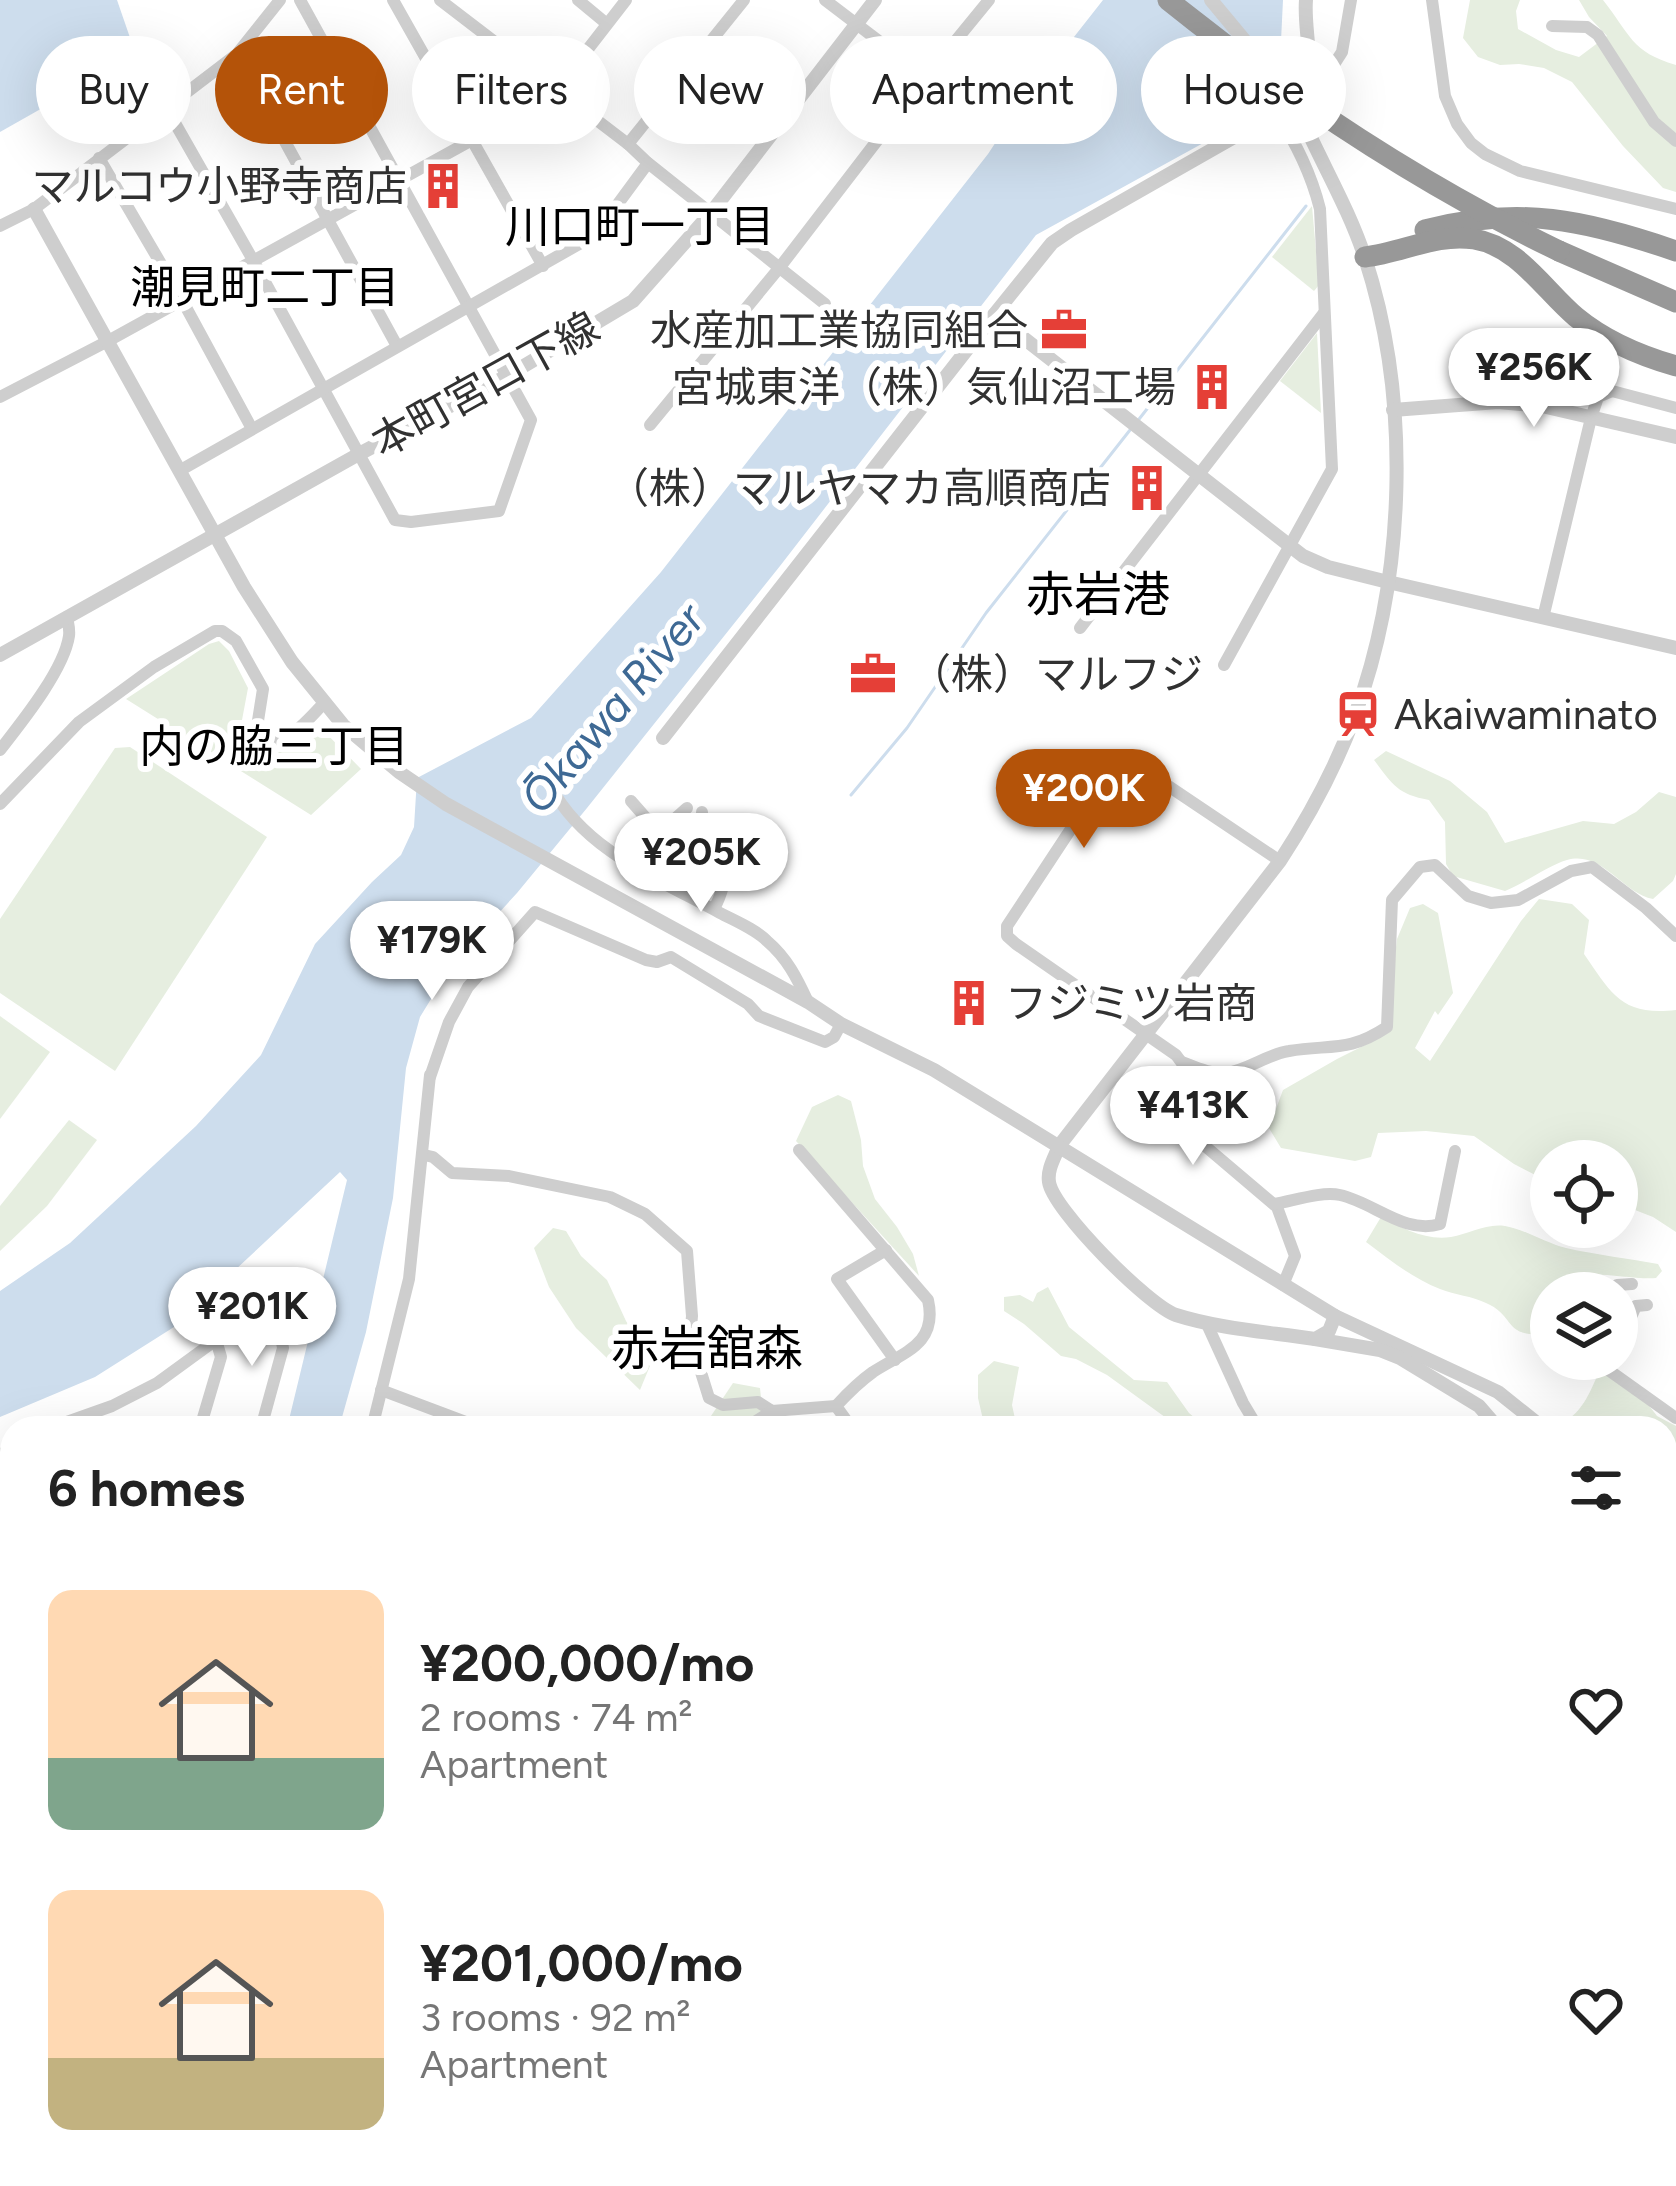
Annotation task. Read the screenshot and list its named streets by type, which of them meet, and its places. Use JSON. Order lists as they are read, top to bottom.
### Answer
{
  "streets": {
    "street": ["本町宮口下線"]
  },
  "districts": [
    "川口町一丁目",
    "潮見町二丁目",
    "赤岩港",
    "内の脇三丁目",
    "赤岩舘森"
  ],
  "water": ["Ōkawa River"],
  "places": {
    "building": [
      "マルコウ小野寺商店",
      "宮城東洋（株）気仙沼工場",
      "（株）マルヤマカ高順商店",
      "フジミツ岩商"
    ],
    "office": ["水産加工業協同組合", "（株）マルフジ"],
    "station": ["Akaiwaminato"]
  },
  "page": {
    "chip": [
      "Buy",
      "Rent",
      "Filters",
      "New",
      "Apartment",
      "House"
    ],
    "price": [
      "¥256K",
      "¥200K",
      "¥205K",
      "¥179K",
      "¥413K",
      "¥201K"
    ],
    "heading": "6 homes",
    "list": [
      {
        "name": "¥200,000/mo",
        "note": "2 rooms · 74 m² · Apartment"
      },
      {
        "name": "¥201,000/mo",
        "note": "3 rooms · 92 m² · Apartment"
      }
    ]
  }
}
